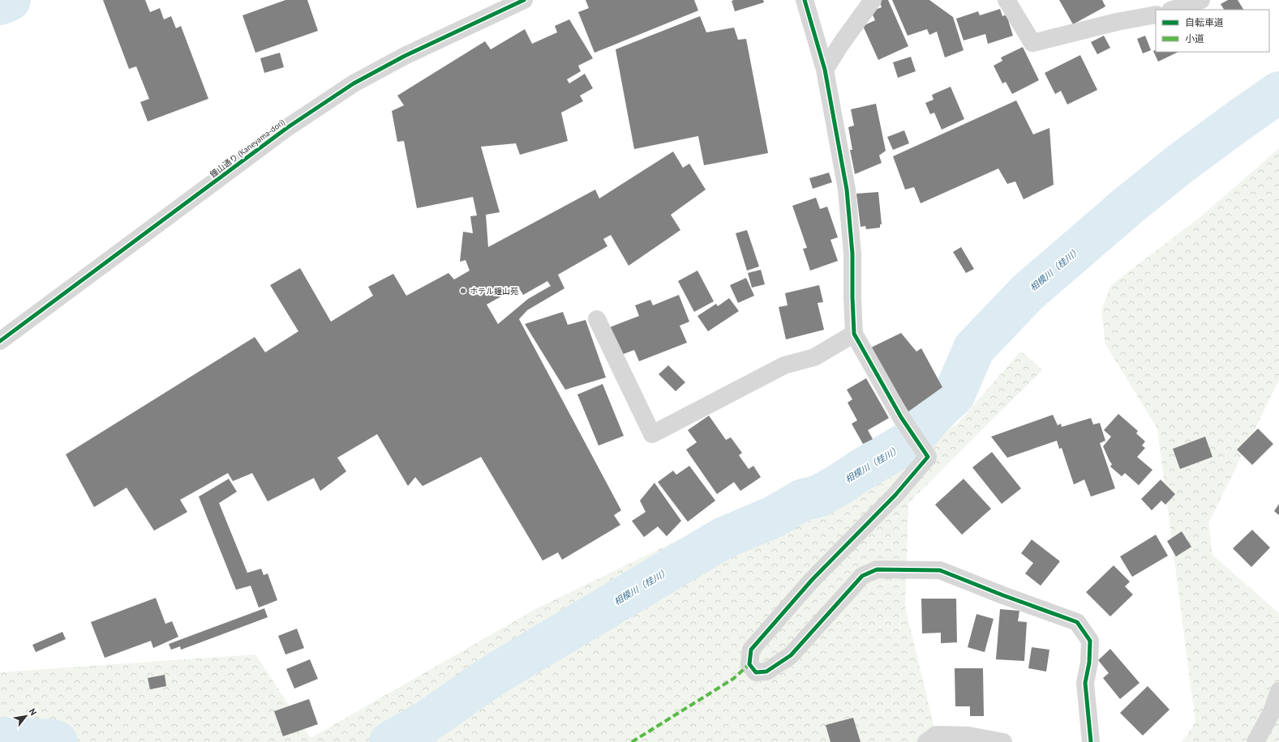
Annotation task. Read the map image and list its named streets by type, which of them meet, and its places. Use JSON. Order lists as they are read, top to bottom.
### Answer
{
  "streets": {
    "street": ["鐘山通り (Kaneyama-dori)"]
  },
  "water": ["相模川（桂川）"],
  "places": ["ホテル鐘山苑"],
  "legend": ["自転車道", "小道"],
  "north": "top right"
}
